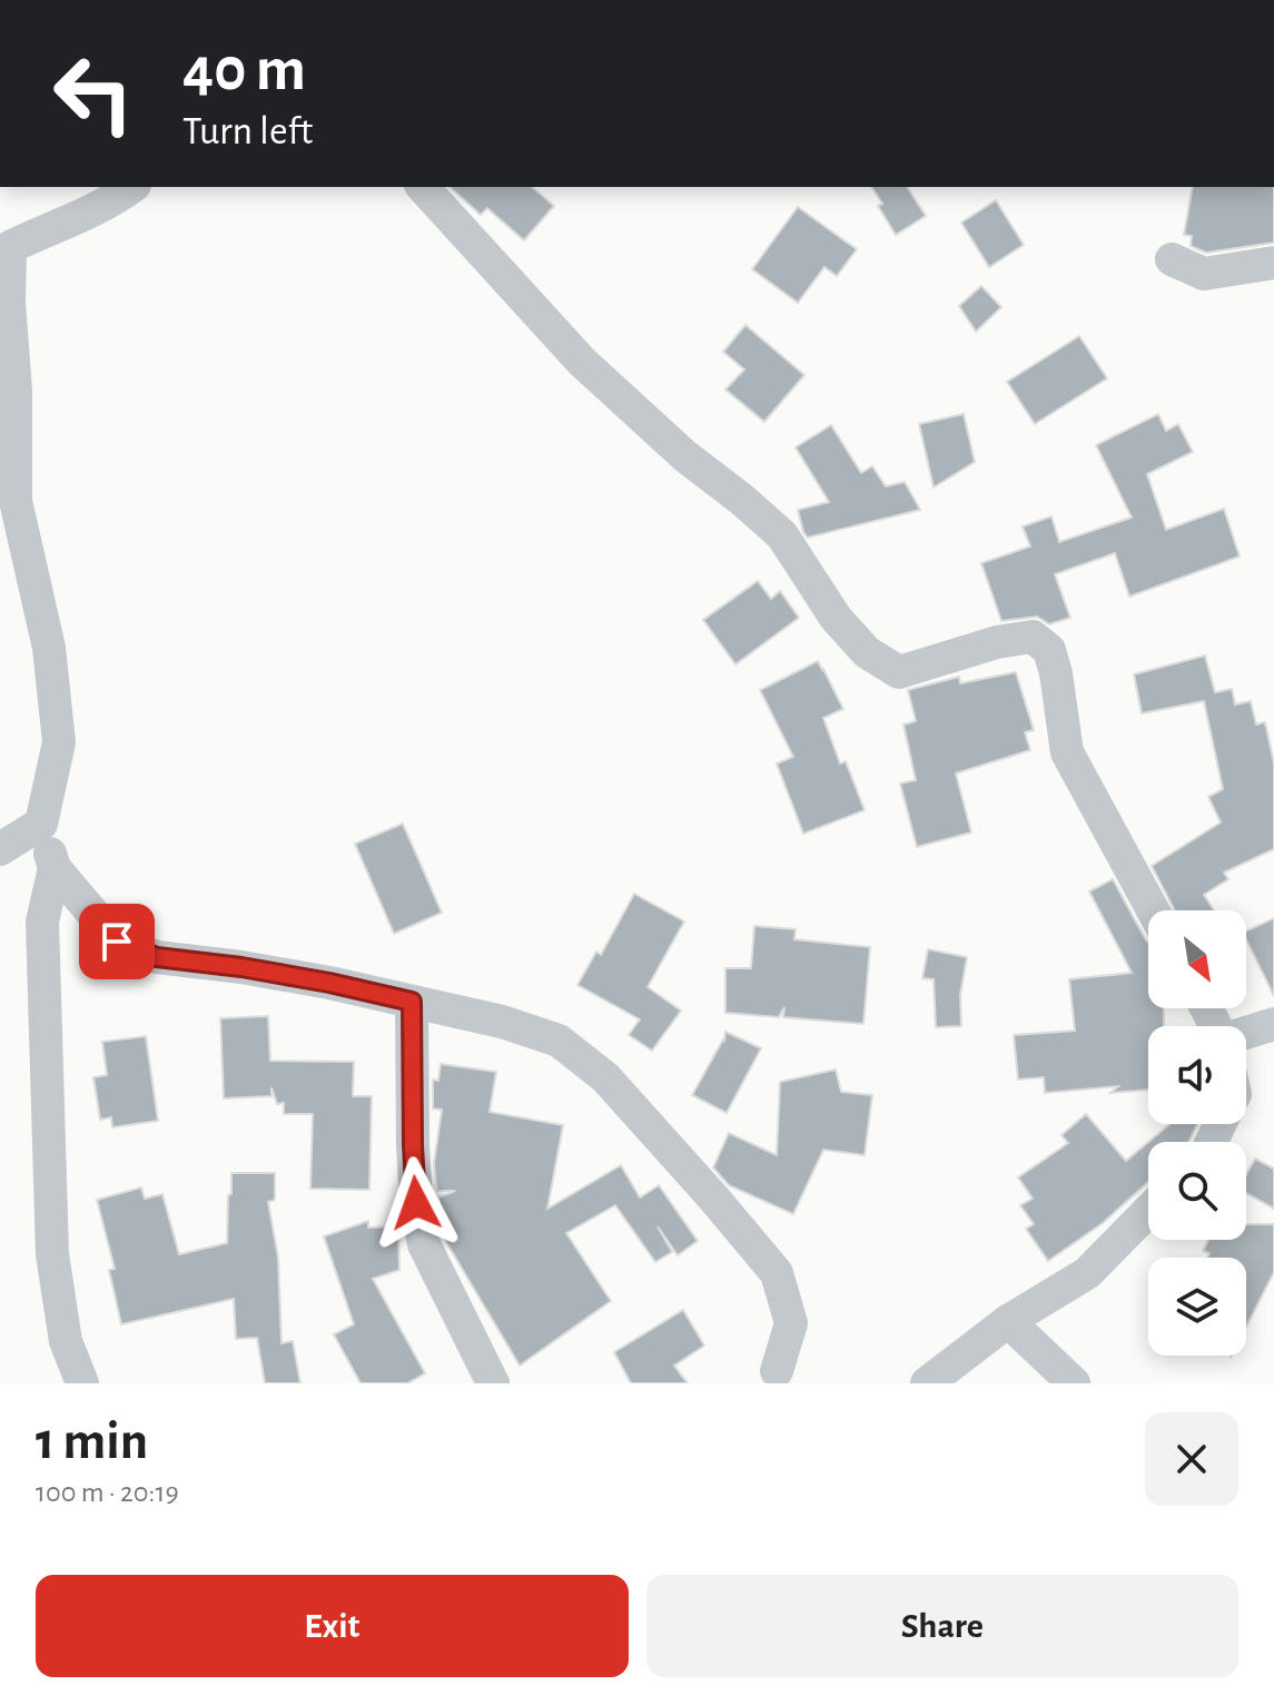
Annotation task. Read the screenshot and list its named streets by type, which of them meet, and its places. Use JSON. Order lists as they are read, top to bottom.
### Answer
{
  "north": "bottom right",
  "page": {
    "turn": ["40 m", "Turn left"],
    "heading": ["1 min", "100 m · 20:19"],
    "buttons": ["Exit", "Share"]
  }
}
